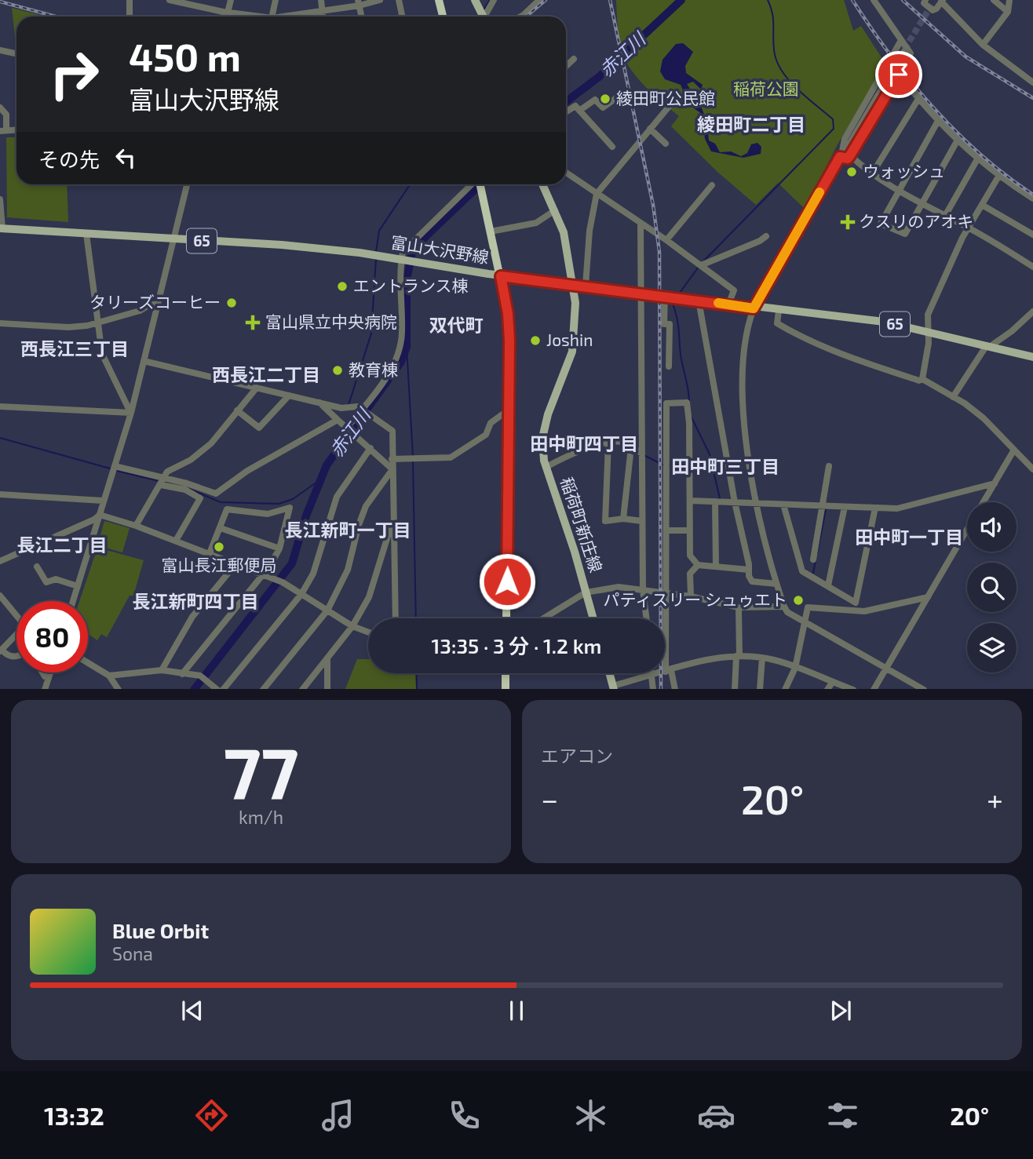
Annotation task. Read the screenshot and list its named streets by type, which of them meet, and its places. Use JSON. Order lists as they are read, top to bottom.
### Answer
{
  "streets": {
    "main road": ["65", "富山大沢野線", "稲荷町新庄線"]
  },
  "crossings": [
    ["富山大沢野線", "稲荷町新庄線"]
  ],
  "districts": [
    "綾田町二丁目",
    "双代町",
    "西長江三丁目",
    "西長江二丁目",
    "田中町四丁目",
    "田中町三丁目",
    "長江新町一丁目",
    "田中町一丁目",
    "長江二丁目",
    "長江新町四丁目"
  ],
  "water": ["赤江川"],
  "parks": ["稲荷公園"],
  "places": {
    "other": [
      "綾田町公民館",
      "ウォッシュ",
      "エントランス棟",
      "タリーズコーヒー",
      "Joshin",
      "教育棟",
      "富山長江郵便局",
      "パティスリー シュゥエト"
    ],
    "health": ["クスリのアオキ", "富山県立中央病院"]
  },
  "page": {
    "turn": ["450 m", "富山大沢野線"],
    "then": "その先",
    "limit": "80",
    "trip": "13:35 · 3 分 · 1.2 km",
    "tile": [
      ["77", "km/h"],
      "エアコン"
    ],
    "heat": ["−", "20°", "+"],
    "song": ["Blue Orbit", "Sona"],
    "tabs": ["13:32", "20°"]
  }
}
